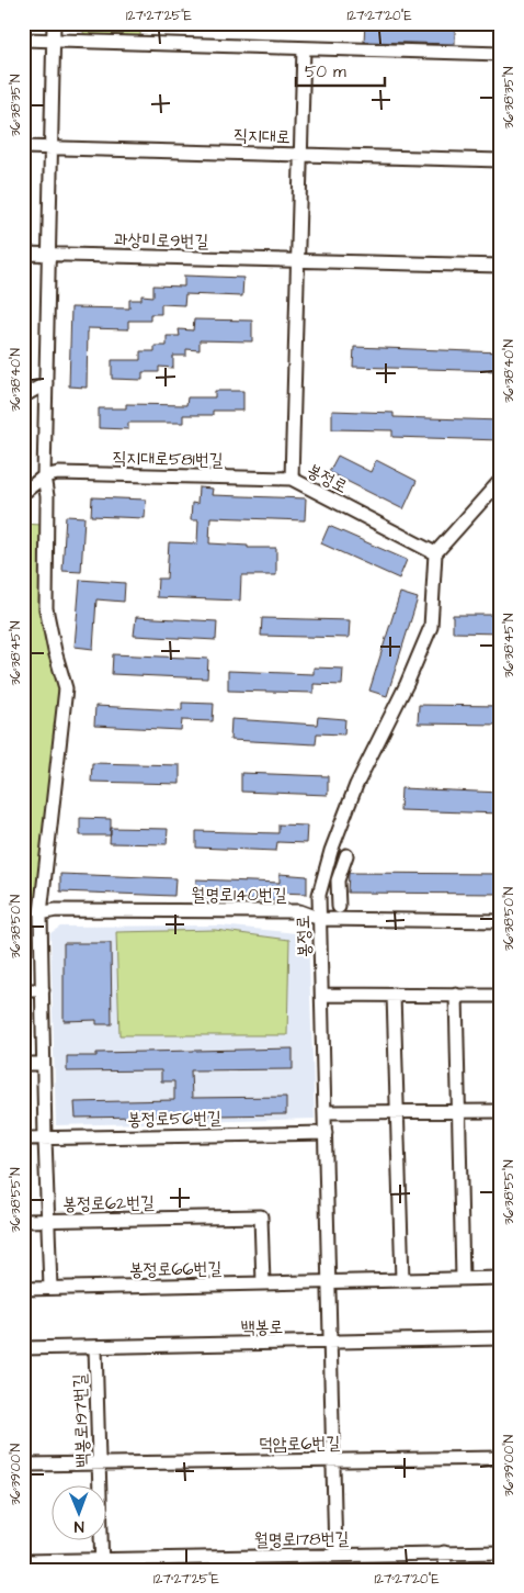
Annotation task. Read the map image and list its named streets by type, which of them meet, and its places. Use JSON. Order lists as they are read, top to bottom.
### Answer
{
  "streets": {
    "street": [
      "직지대로",
      "과상미로9번길",
      "직지대로581번길",
      "봉정로",
      "월명로140번길",
      "봉정로56번길",
      "봉정로62번길",
      "봉정로66번길",
      "백봉로",
      "백봉로197번길",
      "덕암로6번길",
      "월명로178번길"
    ]
  },
  "crossings": [
    ["직지대로581번길", "봉정로"],
    ["봉정로", "월명로140번길"],
    ["봉정로", "봉정로56번길"],
    ["봉정로", "봉정로66번길"],
    ["봉정로", "백봉로"],
    ["봉정로", "덕암로6번길"],
    ["봉정로", "월명로178번길"],
    ["봉정로62번길", "봉정로66번길"],
    ["백봉로", "백봉로197번길"],
    ["백봉로197번길", "덕암로6번길"],
    ["백봉로197번길", "월명로178번길"]
  ],
  "scale_bar": "50 m",
  "north": "bottom",
  "coordinates": [
    "127°27'25\"E",
    "127°27'20\"E",
    "36°38'35\"N",
    "36°38'40\"N",
    "36°38'45\"N",
    "36°38'50\"N",
    "36°38'55\"N",
    "36°39'00\"N"
  ]
}
